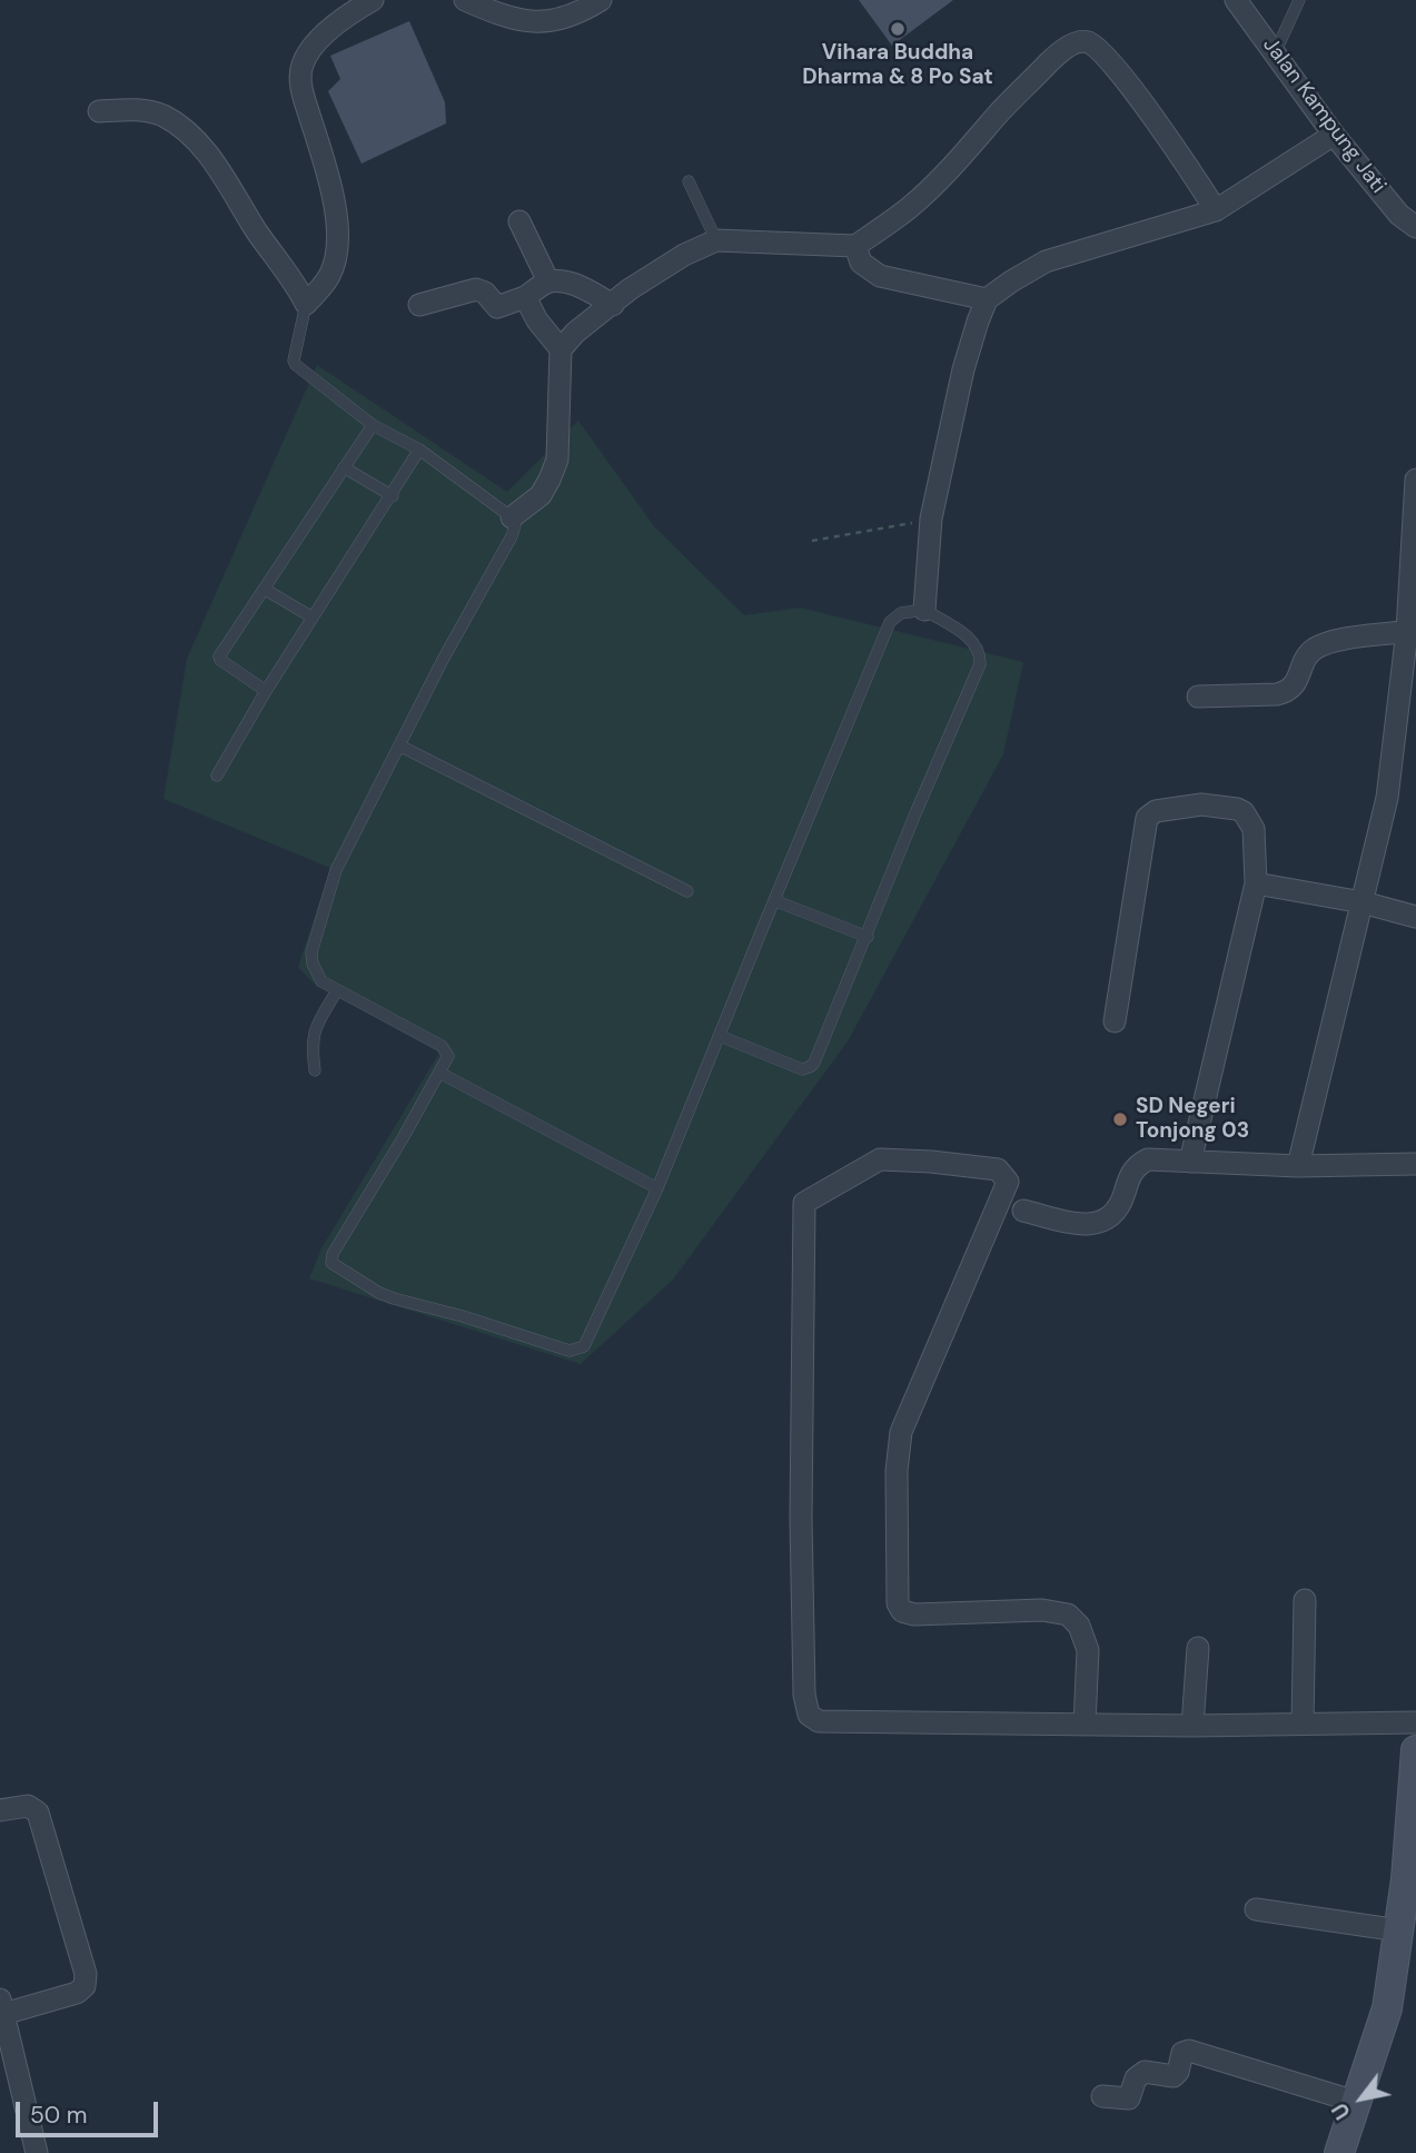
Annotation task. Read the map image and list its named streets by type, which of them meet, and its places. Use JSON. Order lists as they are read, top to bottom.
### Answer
{
  "streets": {
    "street": ["Jalan Kampung Jati"]
  },
  "places": ["Vihara Buddha Dharma & 8 Po Sat", "SD Negeri Tonjong 03"],
  "scale_bar": "50 m",
  "north": "bottom left"
}
